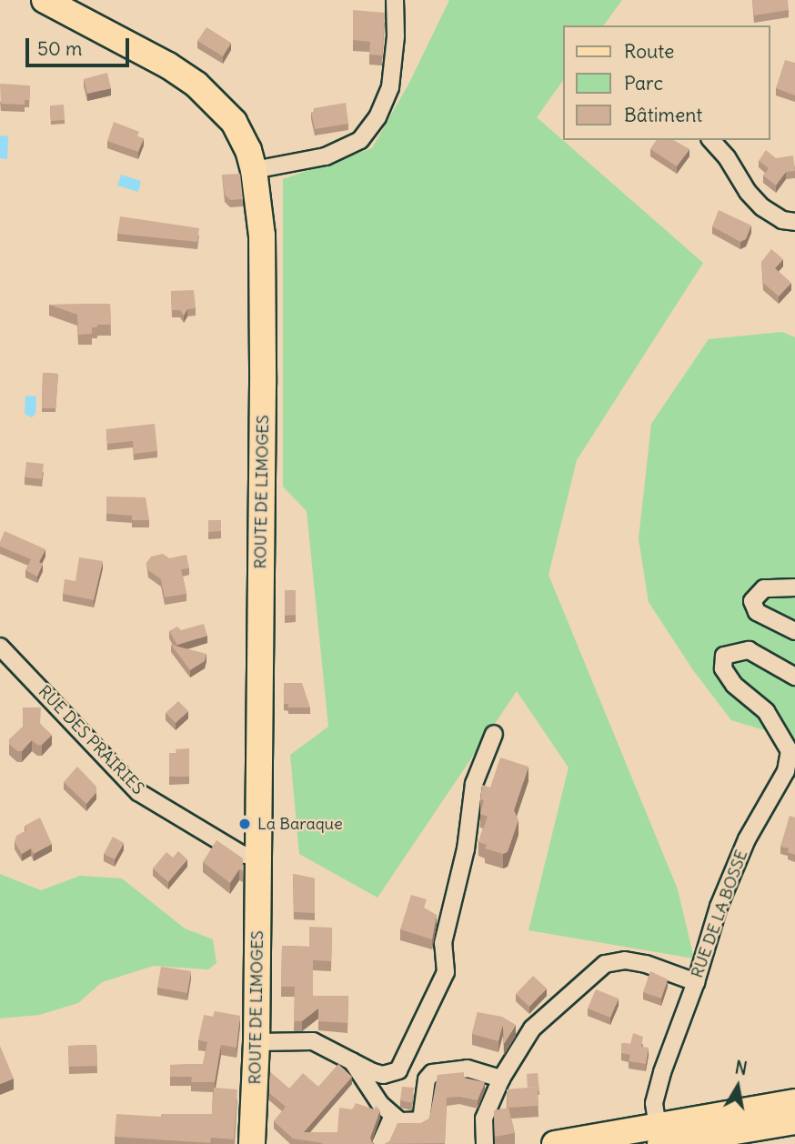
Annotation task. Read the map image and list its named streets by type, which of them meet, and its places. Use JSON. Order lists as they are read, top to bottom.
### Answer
{
  "streets": {
    "main road": ["ROUTE DE LIMOGES"],
    "street": ["RUE DES PRAIRIES", "RUE DE LA BOSSE"]
  },
  "crossings": [
    ["ROUTE DE LIMOGES", "RUE DES PRAIRIES"]
  ],
  "places": ["La Baraque"],
  "legend": ["Route", "Parc", "Bâtiment"],
  "scale_bar": "50 m",
  "north": "top"
}
